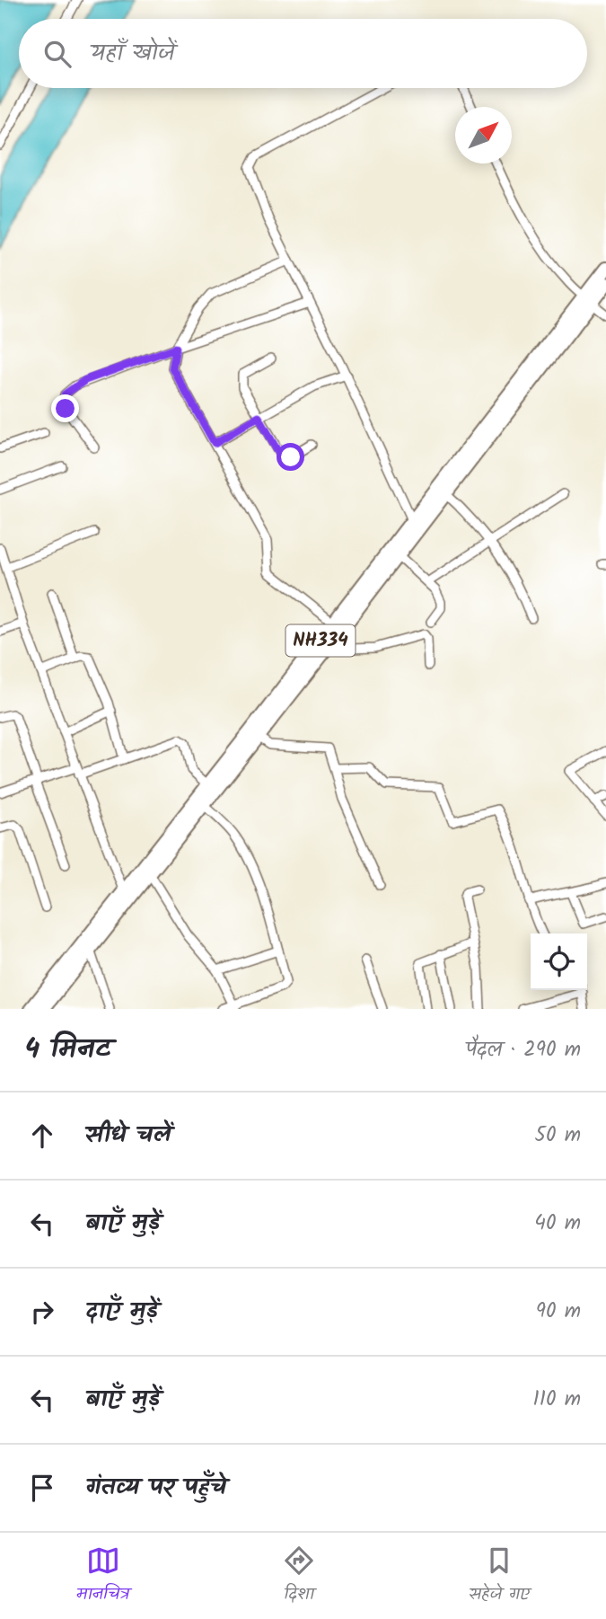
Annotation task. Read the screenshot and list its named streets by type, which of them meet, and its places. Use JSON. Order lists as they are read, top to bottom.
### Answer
{
  "streets": {
    "highway": ["NH334"]
  },
  "north": "top right",
  "page": {
    "search": "यहाँ खोजें",
    "heading": ["4 मिनट", "पैदल · 290 m"],
    "list": [
      ["सीधे चलें", "50 m"],
      ["बाएँ मुड़ें", "40 m"],
      ["दाएँ मुड़ें", "90 m"],
      ["बाएँ मुड़ें", "110 m"],
      "गंतव्य पर पहुँचे"
    ],
    "nav": ["मानचित्र", "दिशा", "सहेजे गए"]
  }
}
